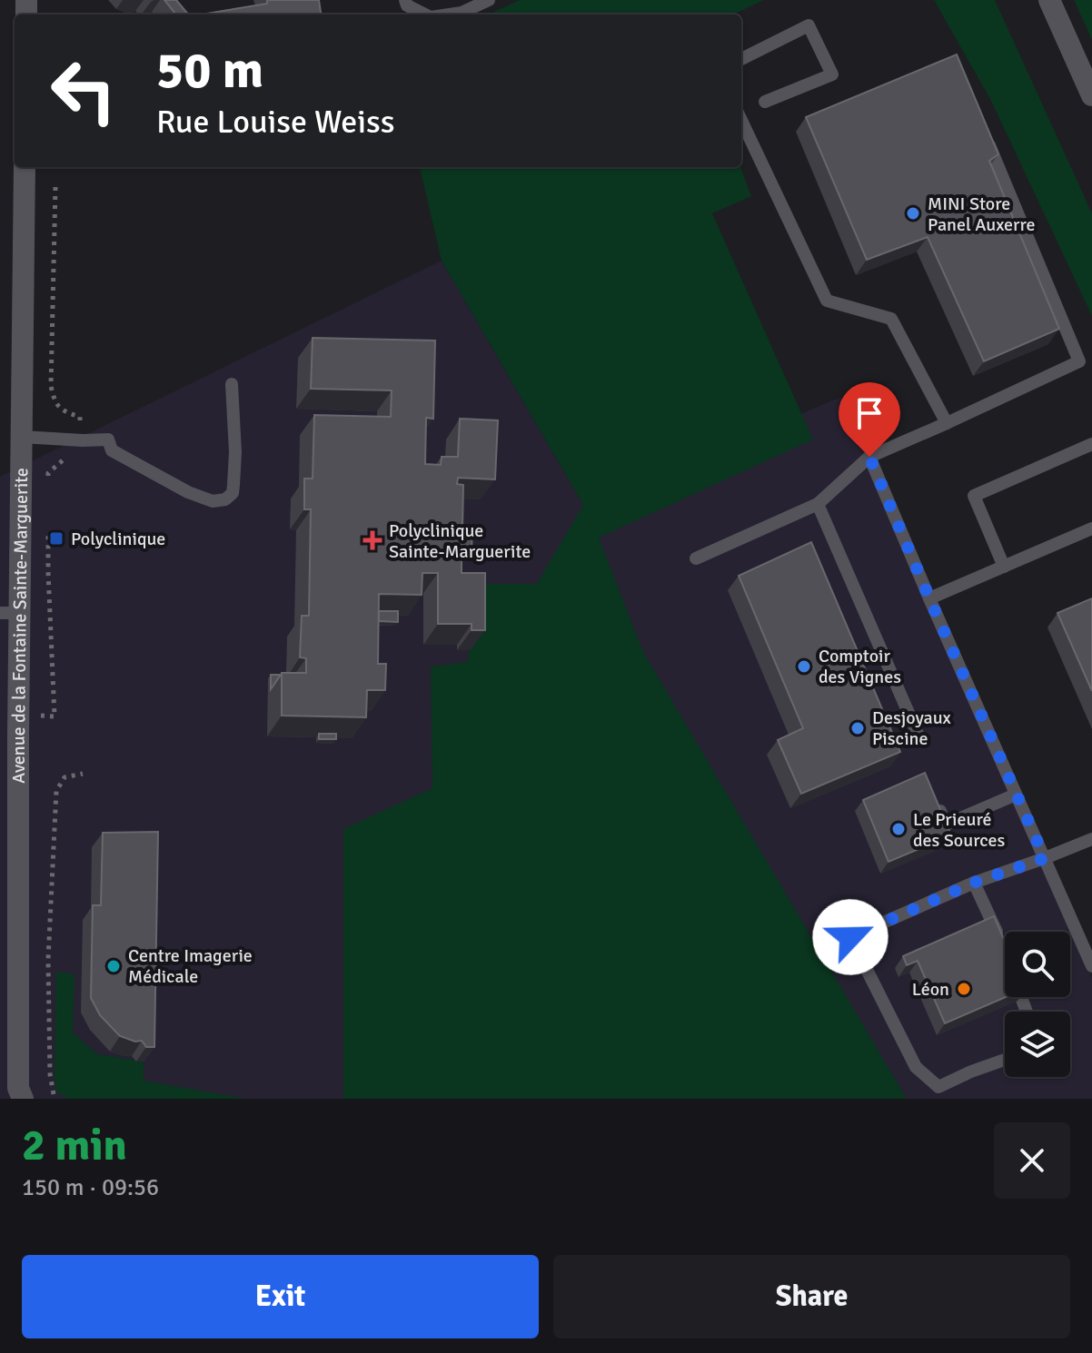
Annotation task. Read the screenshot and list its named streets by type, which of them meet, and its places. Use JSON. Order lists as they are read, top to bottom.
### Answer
{
  "streets": {
    "street": ["Avenue de la Fontaine Sainte-Marguerite"]
  },
  "places": {
    "other": [
      "MINI Store Panel Auxerre",
      "Comptoir des Vignes",
      "Desjoyaux Piscine",
      "Le Prieuré des Sources",
      "Centre Imagerie Médicale",
      "Léon"
    ],
    "transit": ["Polyclinique"],
    "health": ["Polyclinique Sainte-Marguerite"]
  },
  "page": {
    "turn": ["50 m", "Rue Louise Weiss"],
    "heading": ["2 min", "150 m · 09:56"],
    "buttons": ["Exit", "Share"]
  }
}
